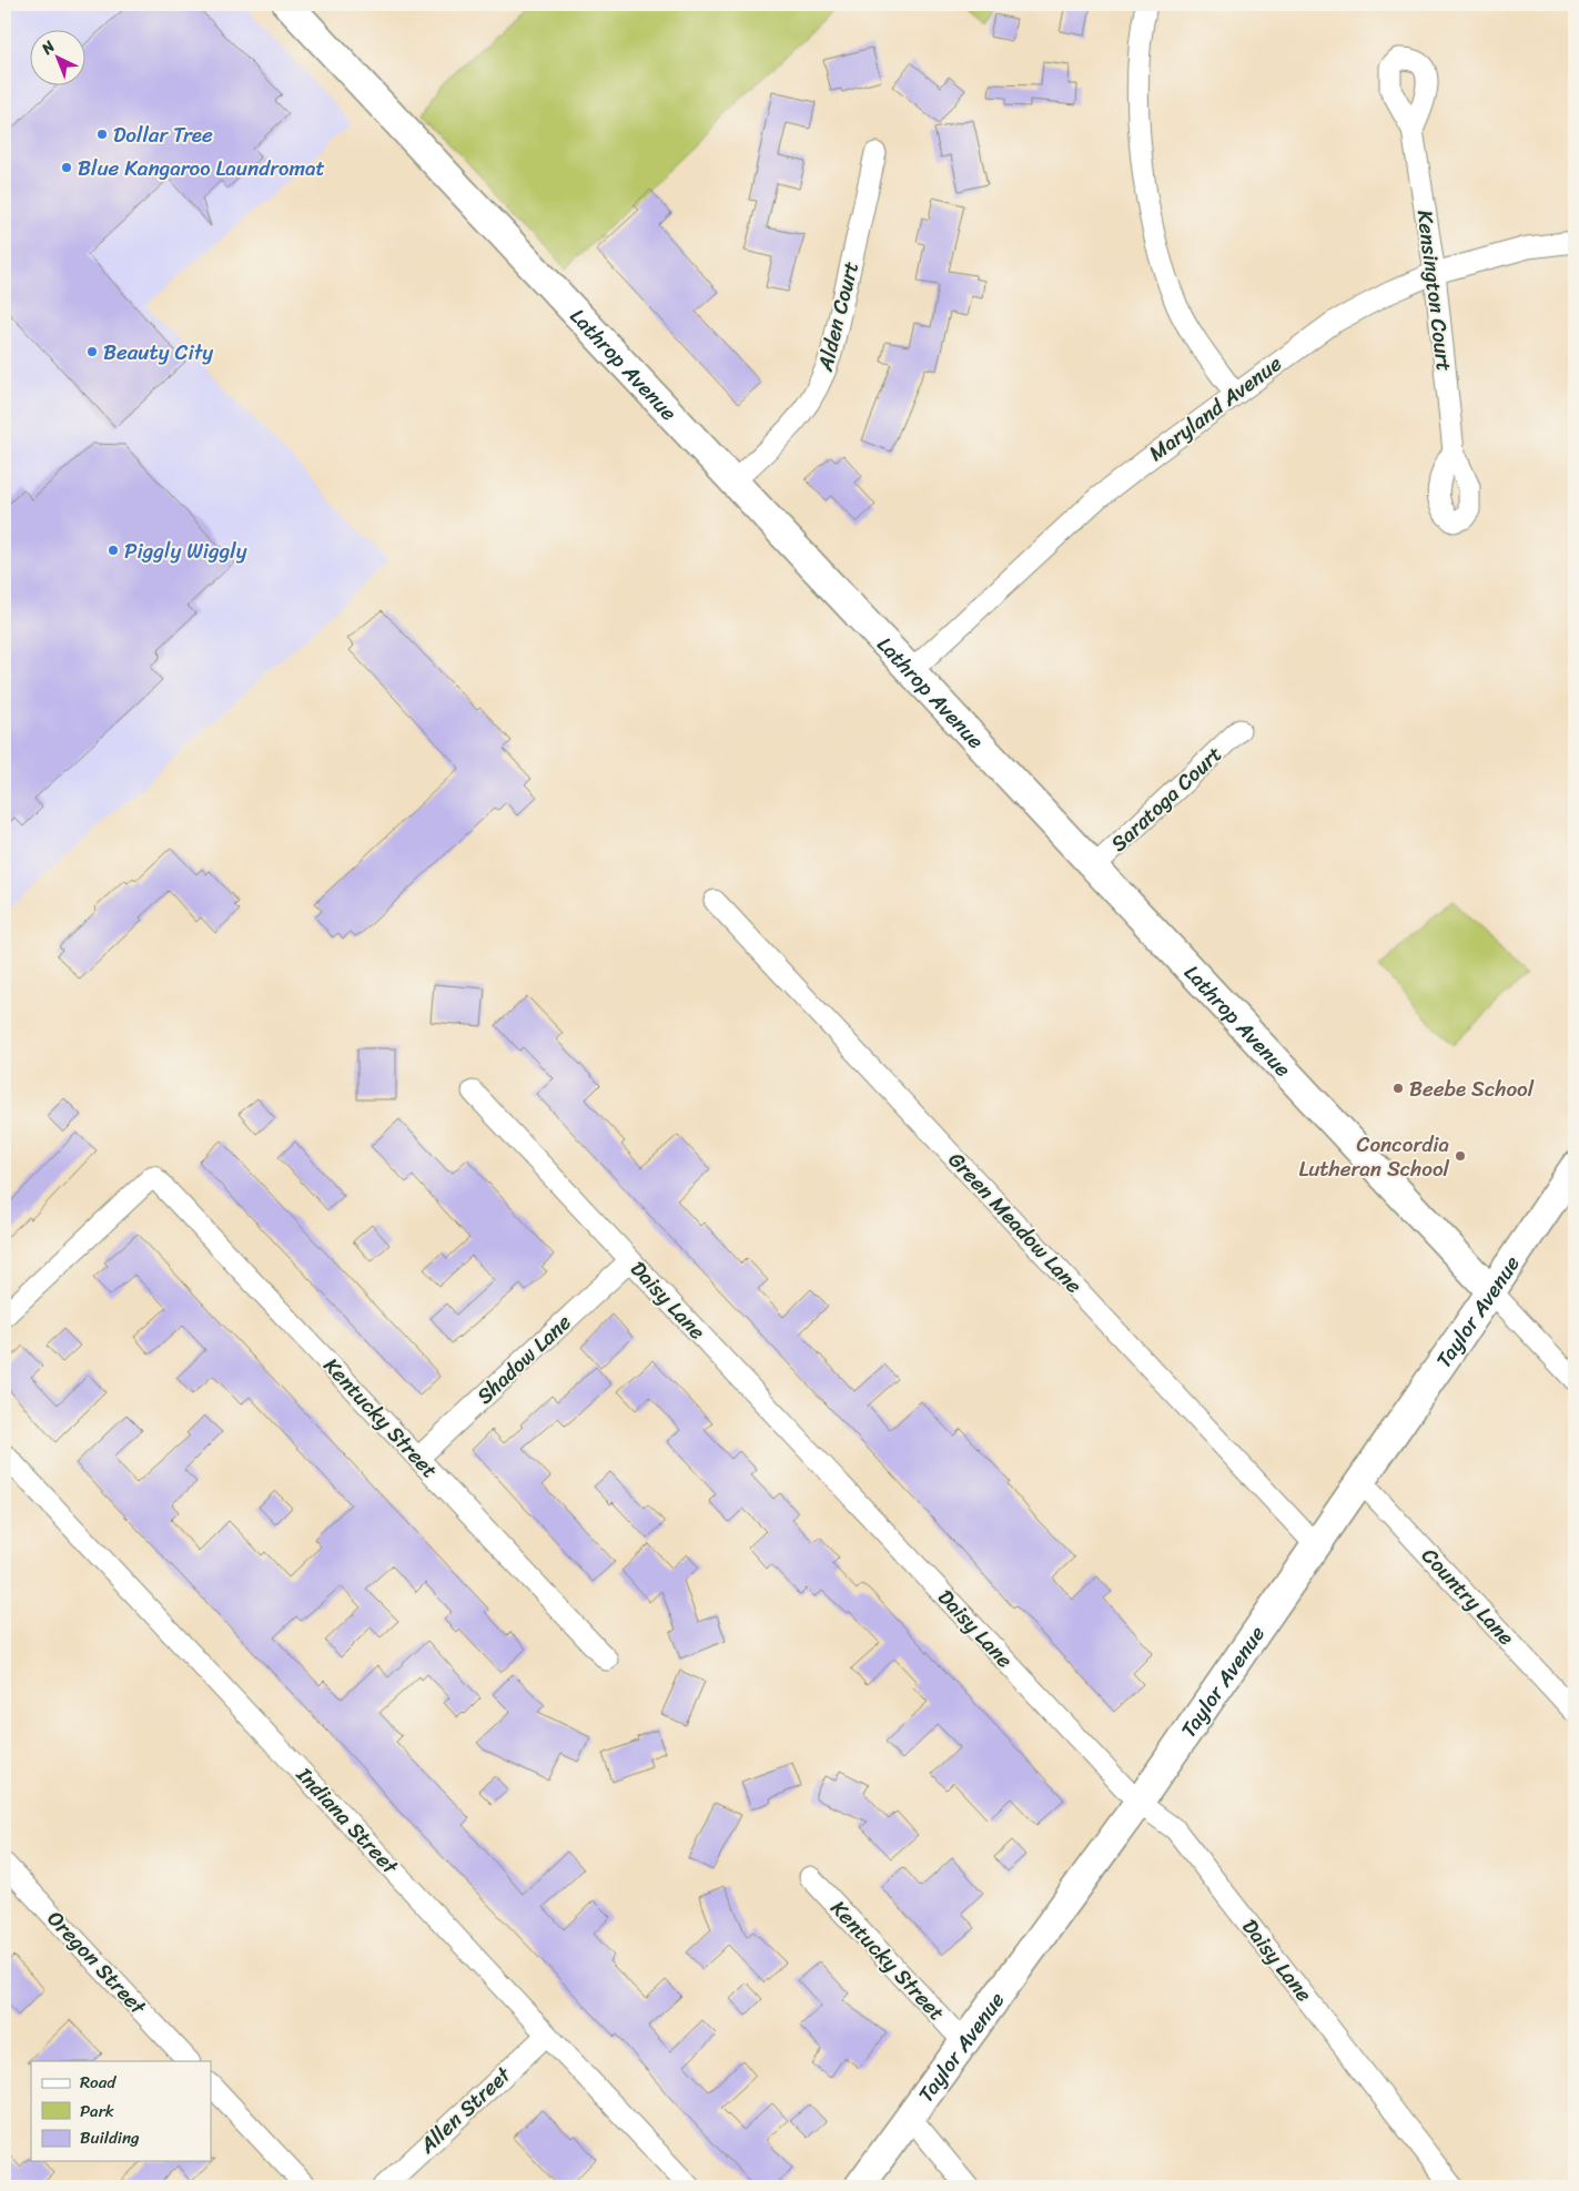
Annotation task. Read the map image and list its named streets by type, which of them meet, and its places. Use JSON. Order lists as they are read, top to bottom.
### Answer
{
  "streets": {
    "street": [
      "Kensington Court",
      "Alden Court",
      "Lathrop Avenue",
      "Maryland Avenue",
      "Saratoga Court",
      "Green Meadow Lane",
      "Daisy Lane",
      "Taylor Avenue",
      "Shadow Lane",
      "Kentucky Street",
      "Country Lane",
      "Indiana Street",
      "Oregon Street",
      "Allen Street"
    ]
  },
  "crossings": [
    ["Kensington Court", "Maryland Avenue"],
    ["Alden Court", "Lathrop Avenue"],
    ["Lathrop Avenue", "Maryland Avenue"],
    ["Lathrop Avenue", "Saratoga Court"],
    ["Lathrop Avenue", "Taylor Avenue"],
    ["Green Meadow Lane", "Taylor Avenue"],
    ["Daisy Lane", "Taylor Avenue"],
    ["Daisy Lane", "Shadow Lane"],
    ["Taylor Avenue", "Kentucky Street"],
    ["Taylor Avenue", "Country Lane"],
    ["Shadow Lane", "Kentucky Street"],
    ["Indiana Street", "Allen Street"]
  ],
  "places": [
    "Dollar Tree",
    "Blue Kangaroo Laundromat",
    "Beauty City",
    "Piggly Wiggly",
    "Beebe School",
    "Concordia Lutheran School"
  ],
  "legend": ["Road", "Park", "Building"],
  "north": "top left"
}
